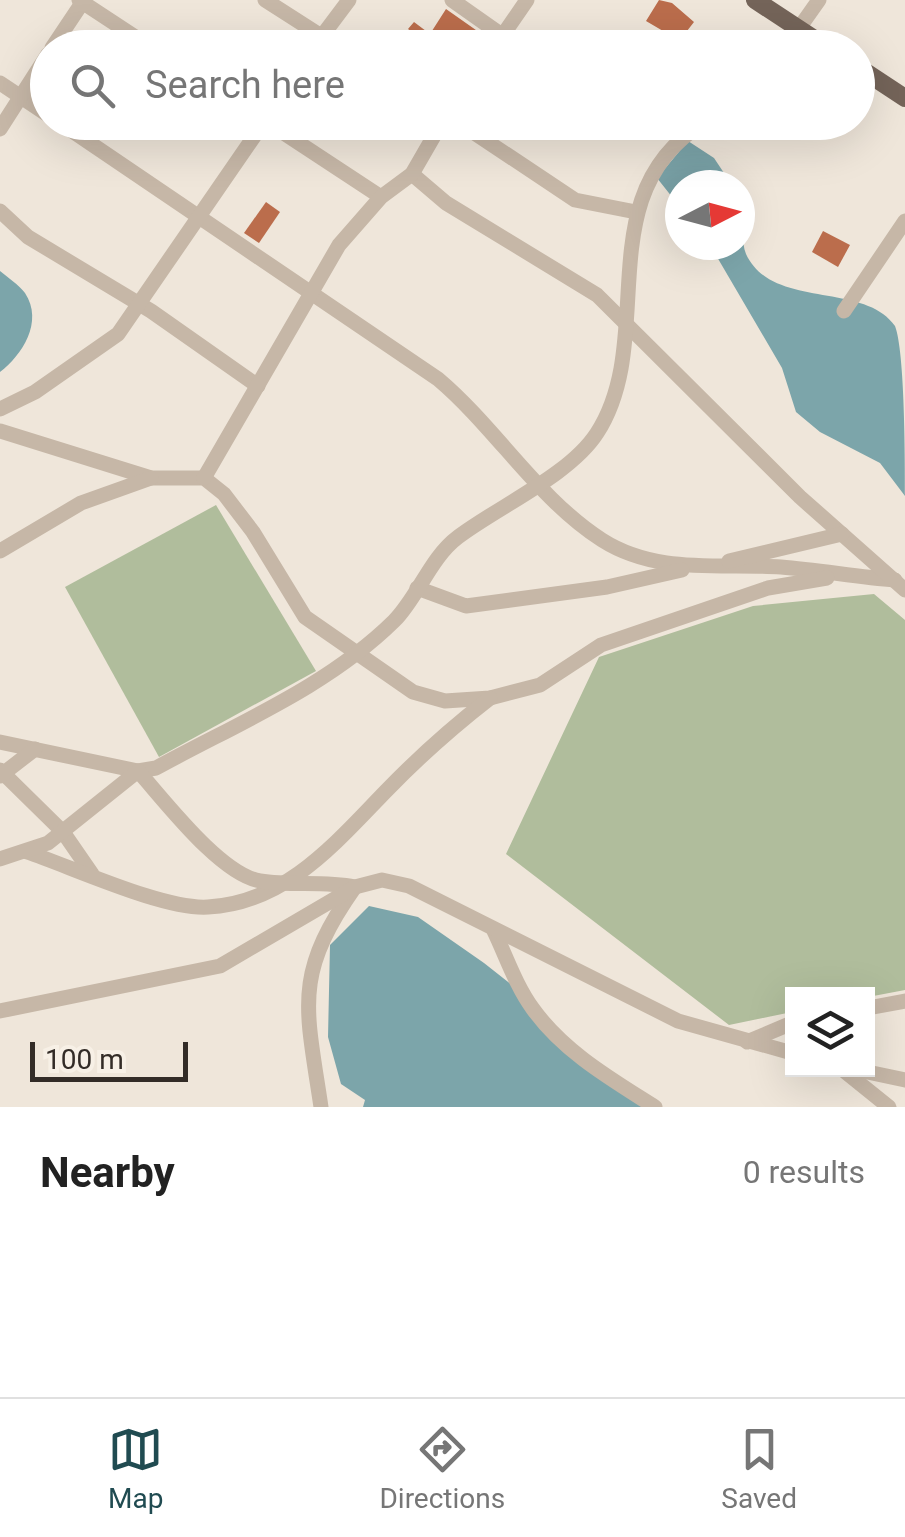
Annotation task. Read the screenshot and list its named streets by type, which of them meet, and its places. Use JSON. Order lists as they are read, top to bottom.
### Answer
{
  "scale_bar": "100 m",
  "north": "right",
  "page": {
    "search": "Search here",
    "scale": "100 m",
    "heading": ["Nearby", "0 results"],
    "nav": ["Map", "Directions", "Saved"]
  }
}
